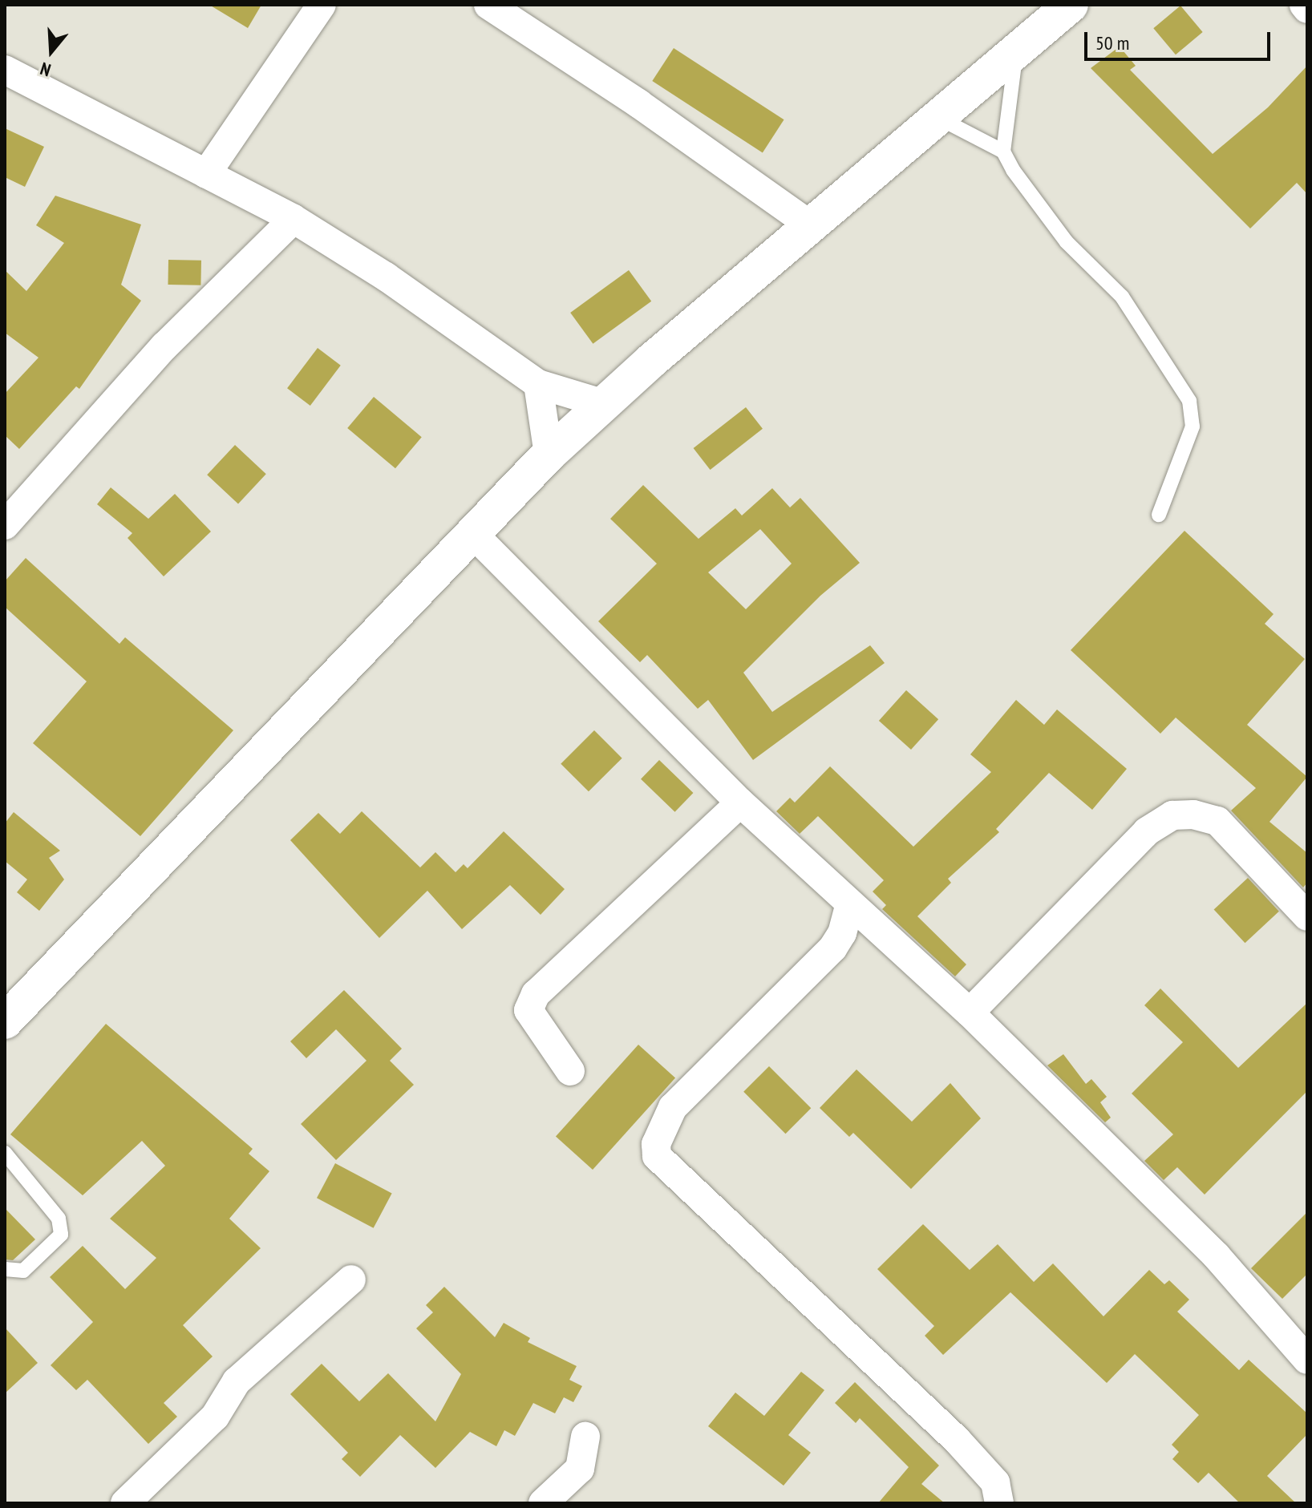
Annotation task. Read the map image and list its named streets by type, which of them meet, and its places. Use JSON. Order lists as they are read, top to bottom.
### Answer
{
  "scale_bar": "50 m",
  "north": "bottom"
}
